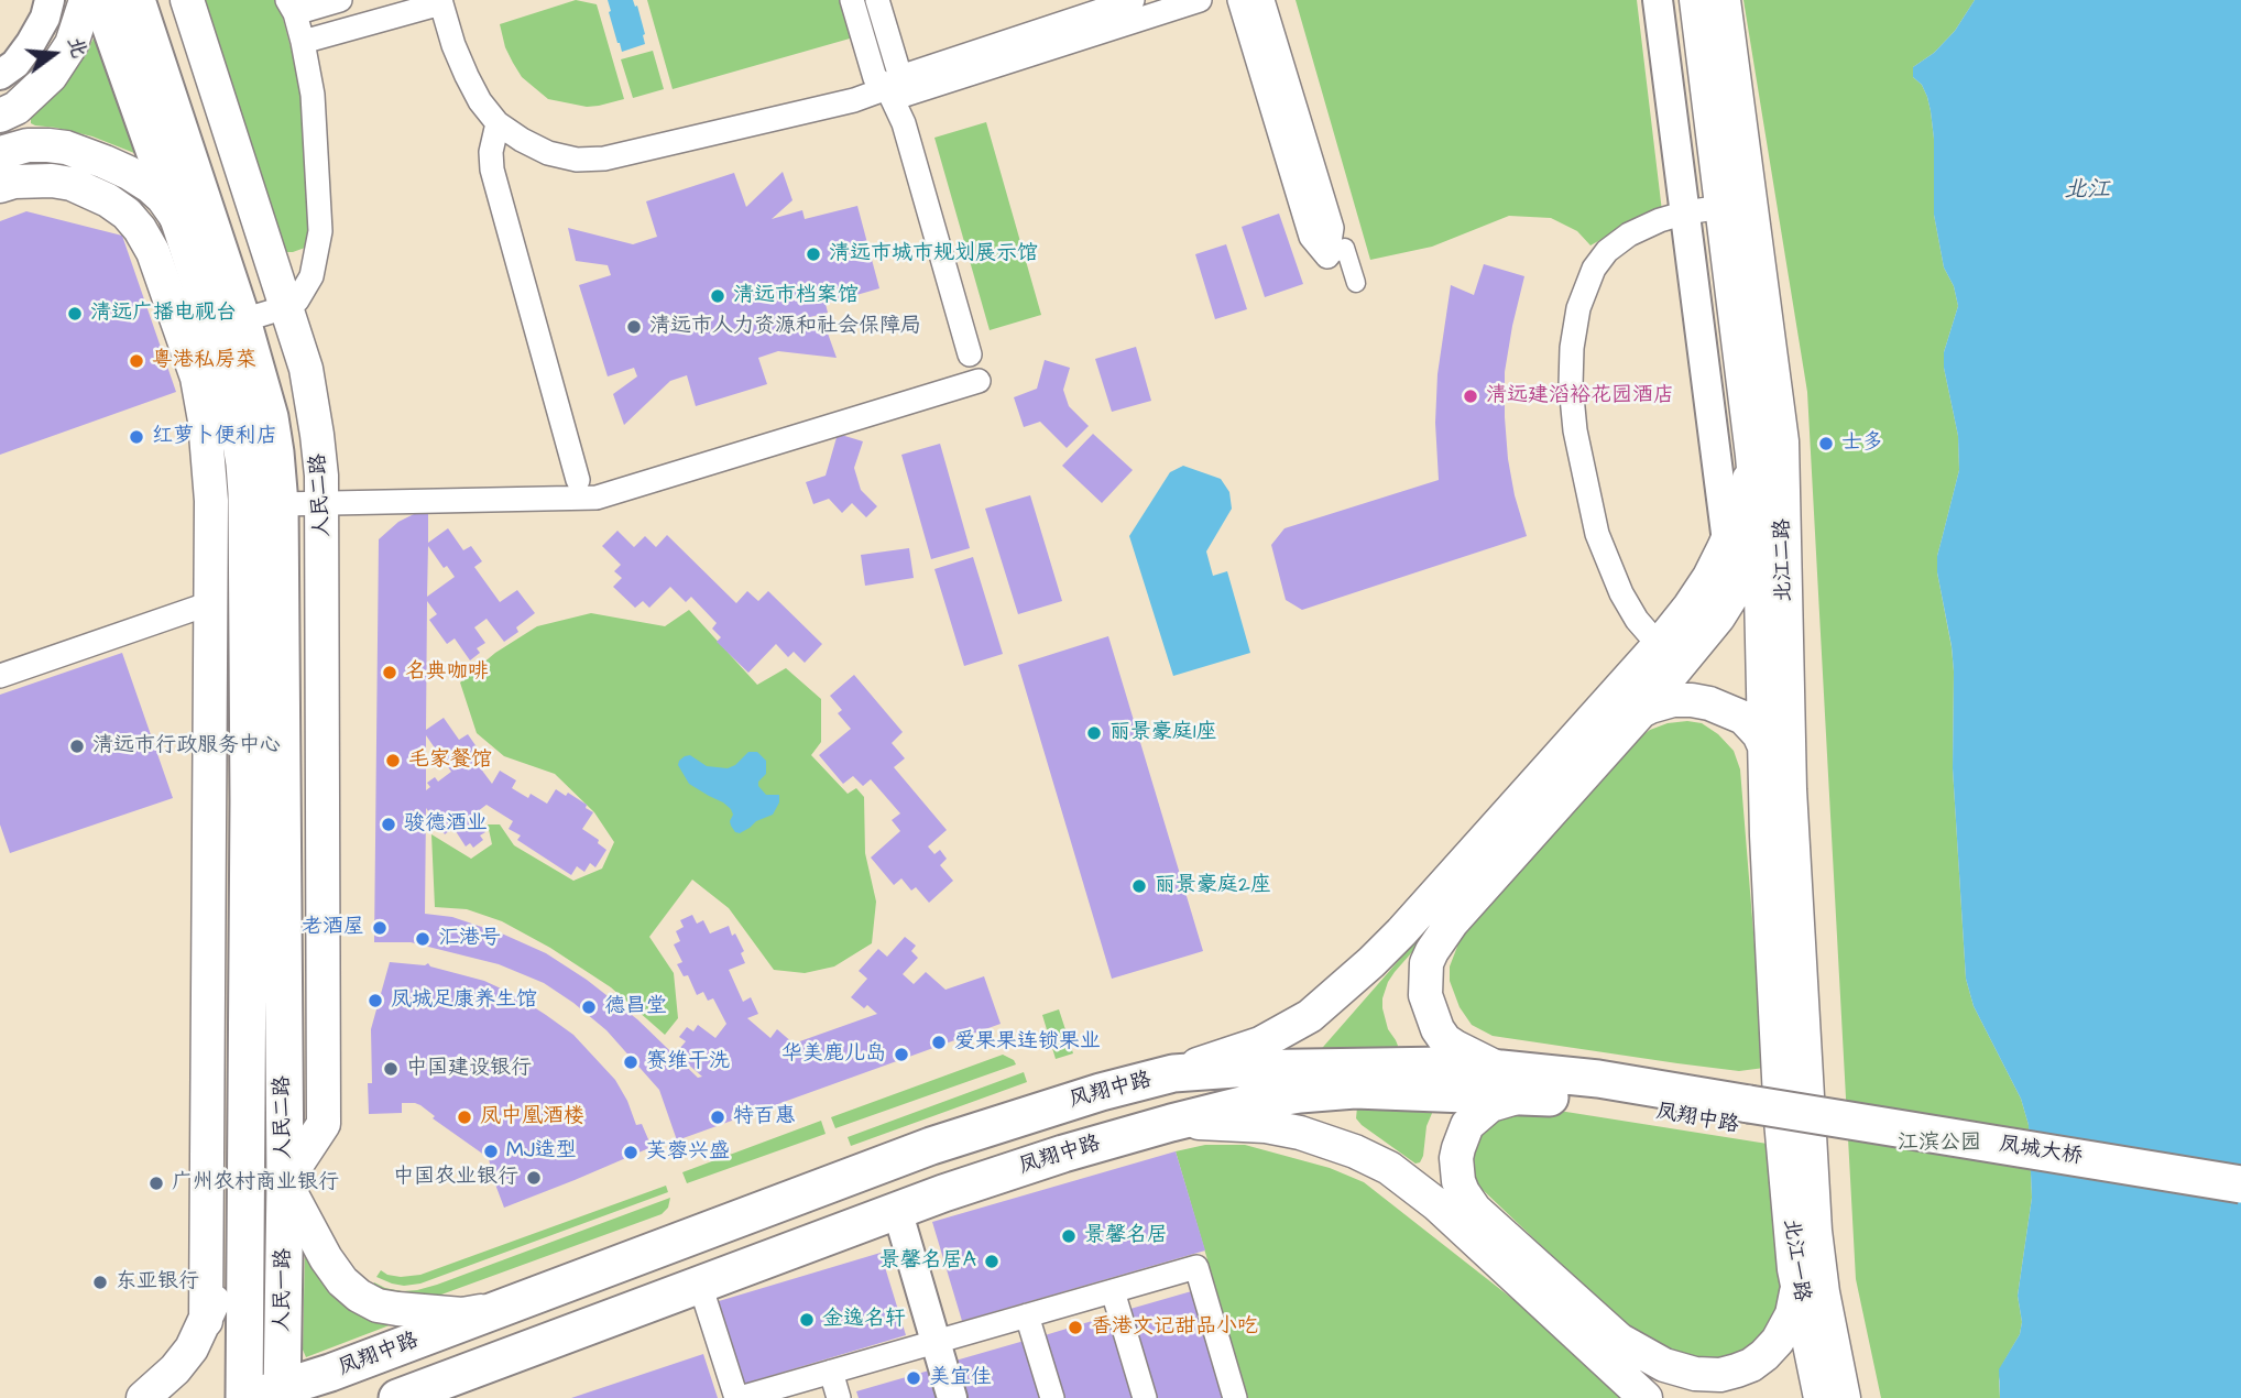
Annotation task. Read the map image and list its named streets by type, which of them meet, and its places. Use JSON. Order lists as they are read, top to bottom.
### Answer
{
  "streets": {
    "main road": [
      "人民二路",
      "北江二路",
      "风翔中路",
      "凤翔中路",
      "凤城大桥",
      "北江一路",
      "人民一路"
    ]
  },
  "crossings": [
    ["人民二路", "人民一路"],
    ["北江二路", "风翔中路"],
    ["北江二路", "凤城大桥"],
    ["北江二路", "北江一路"],
    ["风翔中路", "凤翔中路"],
    ["风翔中路", "凤城大桥"],
    ["风翔中路", "北江一路"],
    ["凤翔中路", "人民一路"],
    ["凤城大桥", "北江一路"]
  ],
  "water": ["北江"],
  "parks": ["江滨公园"],
  "places": [
    "清远市城市规划展示馆",
    "清远市档案馆",
    "清远广播电视台",
    "清远市人力资源和社会保障局",
    "粤港私房菜",
    "清远建滔裕花园酒店",
    "红萝卜便利店",
    "士多",
    "名典咖啡",
    "丽景豪庭1座",
    "清远市行政服务中心",
    "毛家餐馆",
    "骏德酒业",
    "丽景豪庭2座",
    "老酒屋",
    "汇港号",
    "凤城足康养生馆",
    "德昌堂",
    "爱果果连锁果业",
    "华美鹿儿岛",
    "赛维干洗",
    "中国建设银行",
    "凤中凰酒楼",
    "特百惠",
    "MJ造型",
    "芙蓉兴盛",
    "中国农业银行",
    "广州农村商业银行",
    "景馨名居",
    "景馨名居A",
    "东亚银行",
    "金逸名轩",
    "香港文记甜品小吃",
    "美宜佳"
  ],
  "north": "right"
}
